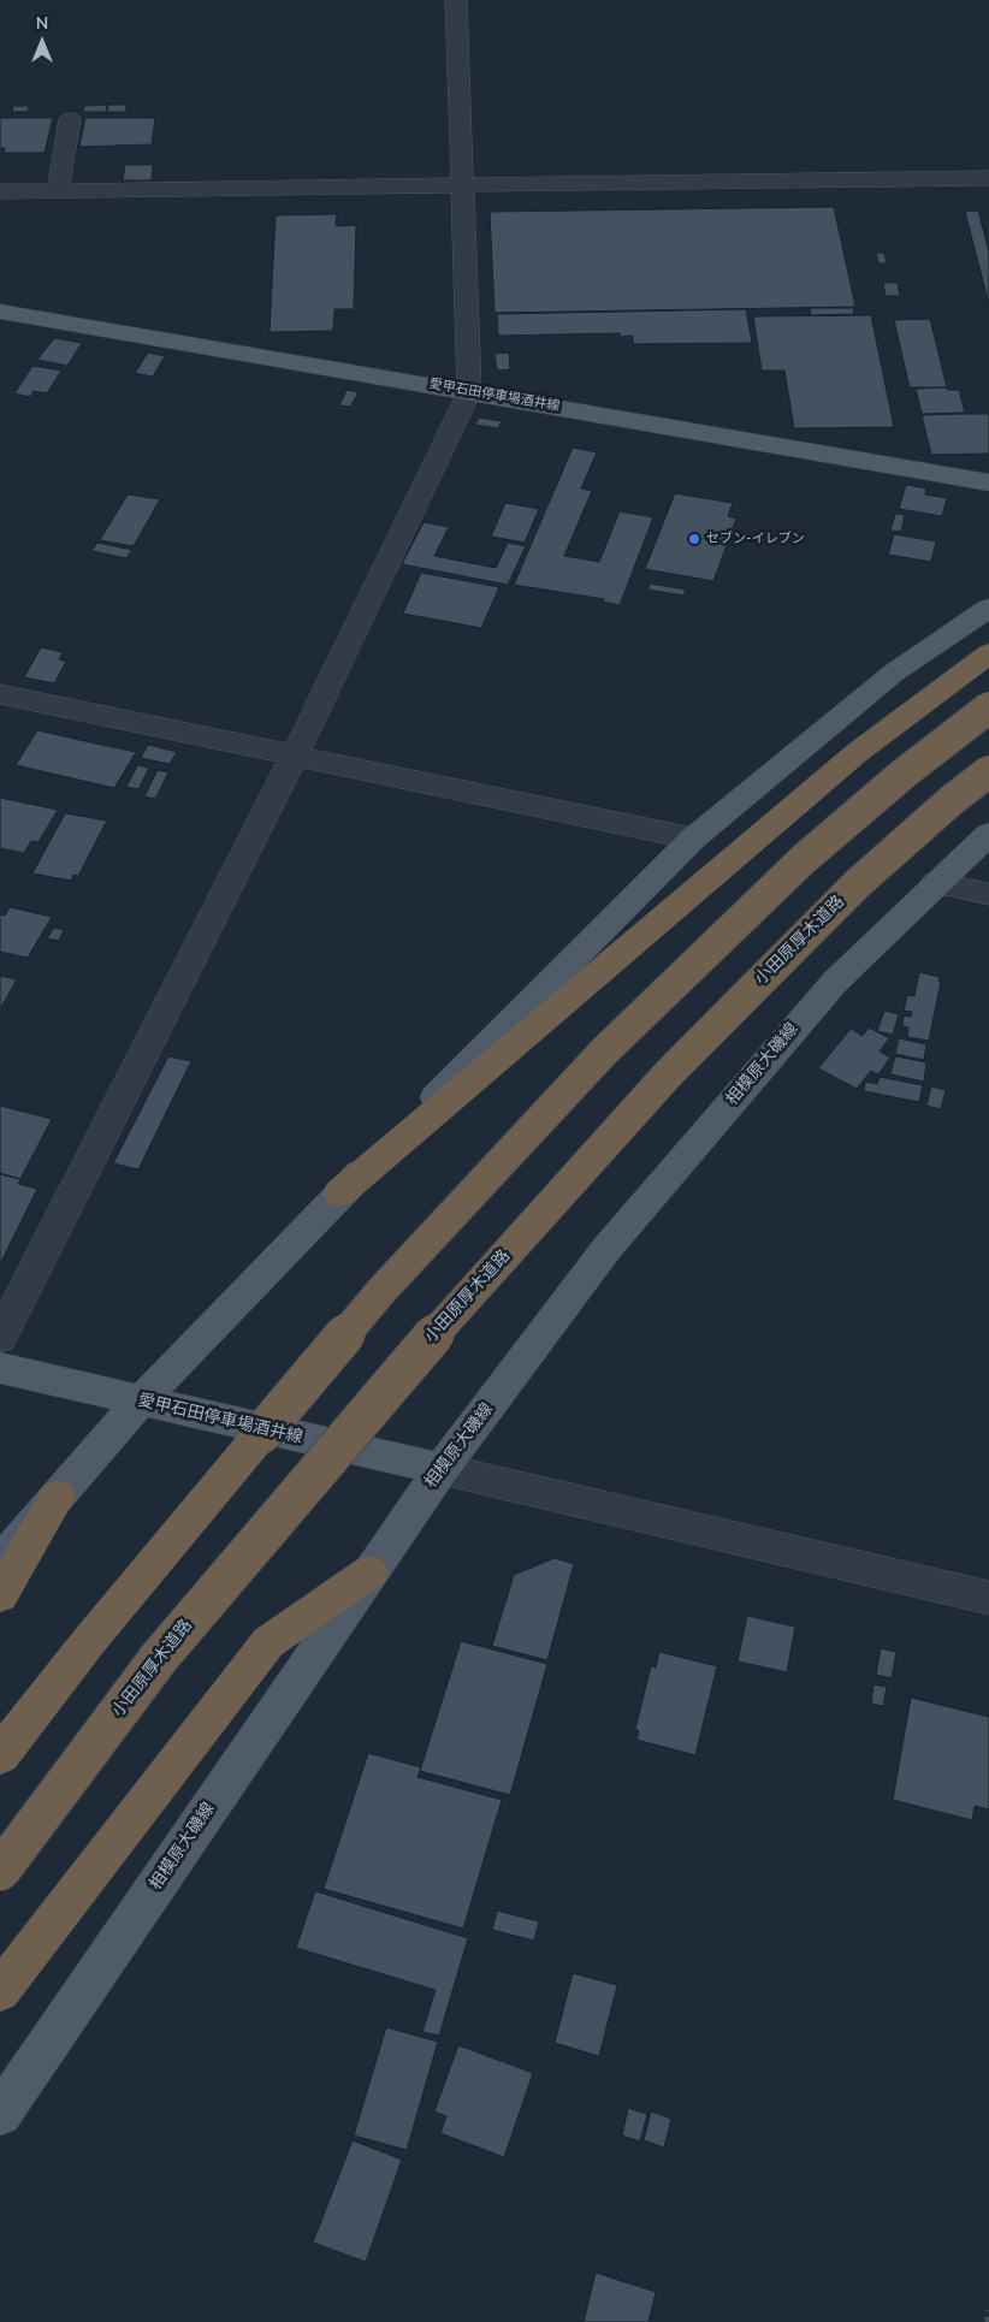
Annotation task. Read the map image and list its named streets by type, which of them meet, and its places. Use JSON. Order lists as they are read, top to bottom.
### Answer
{
  "streets": {
    "highway": ["小田原厚木道路"],
    "main road": ["愛甲石田停車場酒井線", "相模原大磯線"]
  },
  "crossings": [
    ["愛甲石田停車場酒井線", "相模原大磯線"]
  ],
  "places": ["セブン-イレブン"],
  "north": "top"
}
